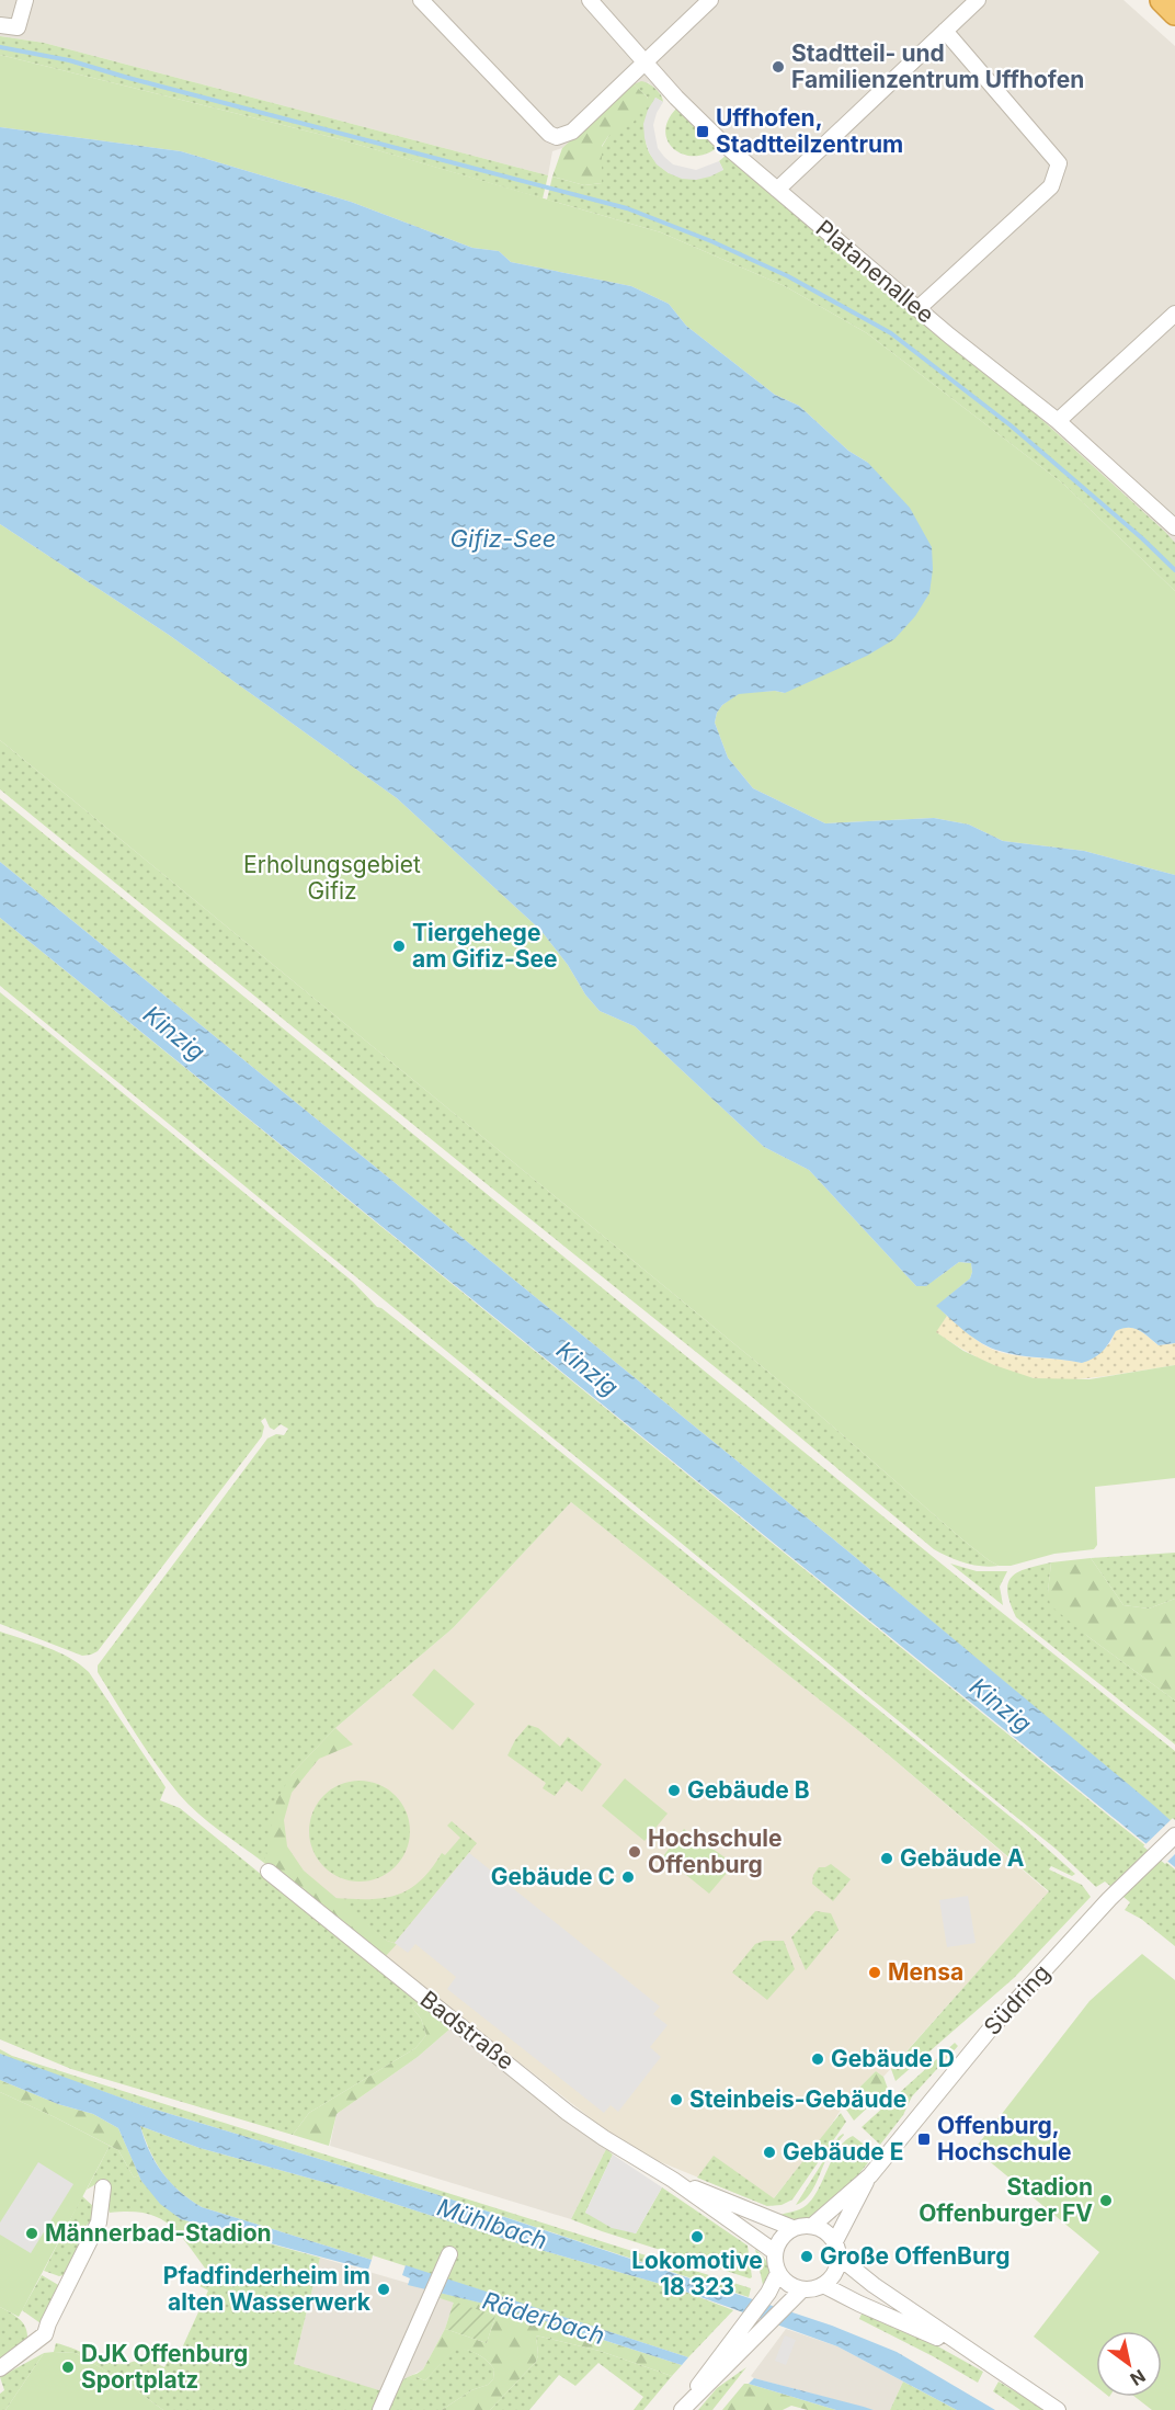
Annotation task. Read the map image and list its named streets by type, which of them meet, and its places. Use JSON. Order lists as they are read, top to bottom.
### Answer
{
  "streets": {
    "street": ["Platanenallee", "Südring", "Badstraße"]
  },
  "crossings": [
    ["Südring", "Badstraße"]
  ],
  "water": [
    "Gifiz-See",
    "Kinzig",
    "Mühlbach",
    "Räderbach"
  ],
  "parks": ["Erholungsgebiet Gifiz"],
  "places": {
    "other": [
      "Stadtteil- und Familienzentrum Uffhofen",
      "Tiergehege am Gifiz-See",
      "Gebäude B",
      "Hochschule Offenburg",
      "Gebäude A",
      "Gebäude C",
      "Mensa",
      "Gebäude D",
      "Steinbeis-Gebäude",
      "Gebäude E",
      "Stadion Offenburger FV",
      "Männerbad-Stadion",
      "Lokomotive 18 323",
      "Große OffenBurg",
      "Pfadfinderheim im alten Wasserwerk",
      "DJK Offenburg Sportplatz"
    ],
    "transit": ["Uffhofen, Stadtteilzentrum", "Offenburg, Hochschule"]
  },
  "north": "bottom right"
}
